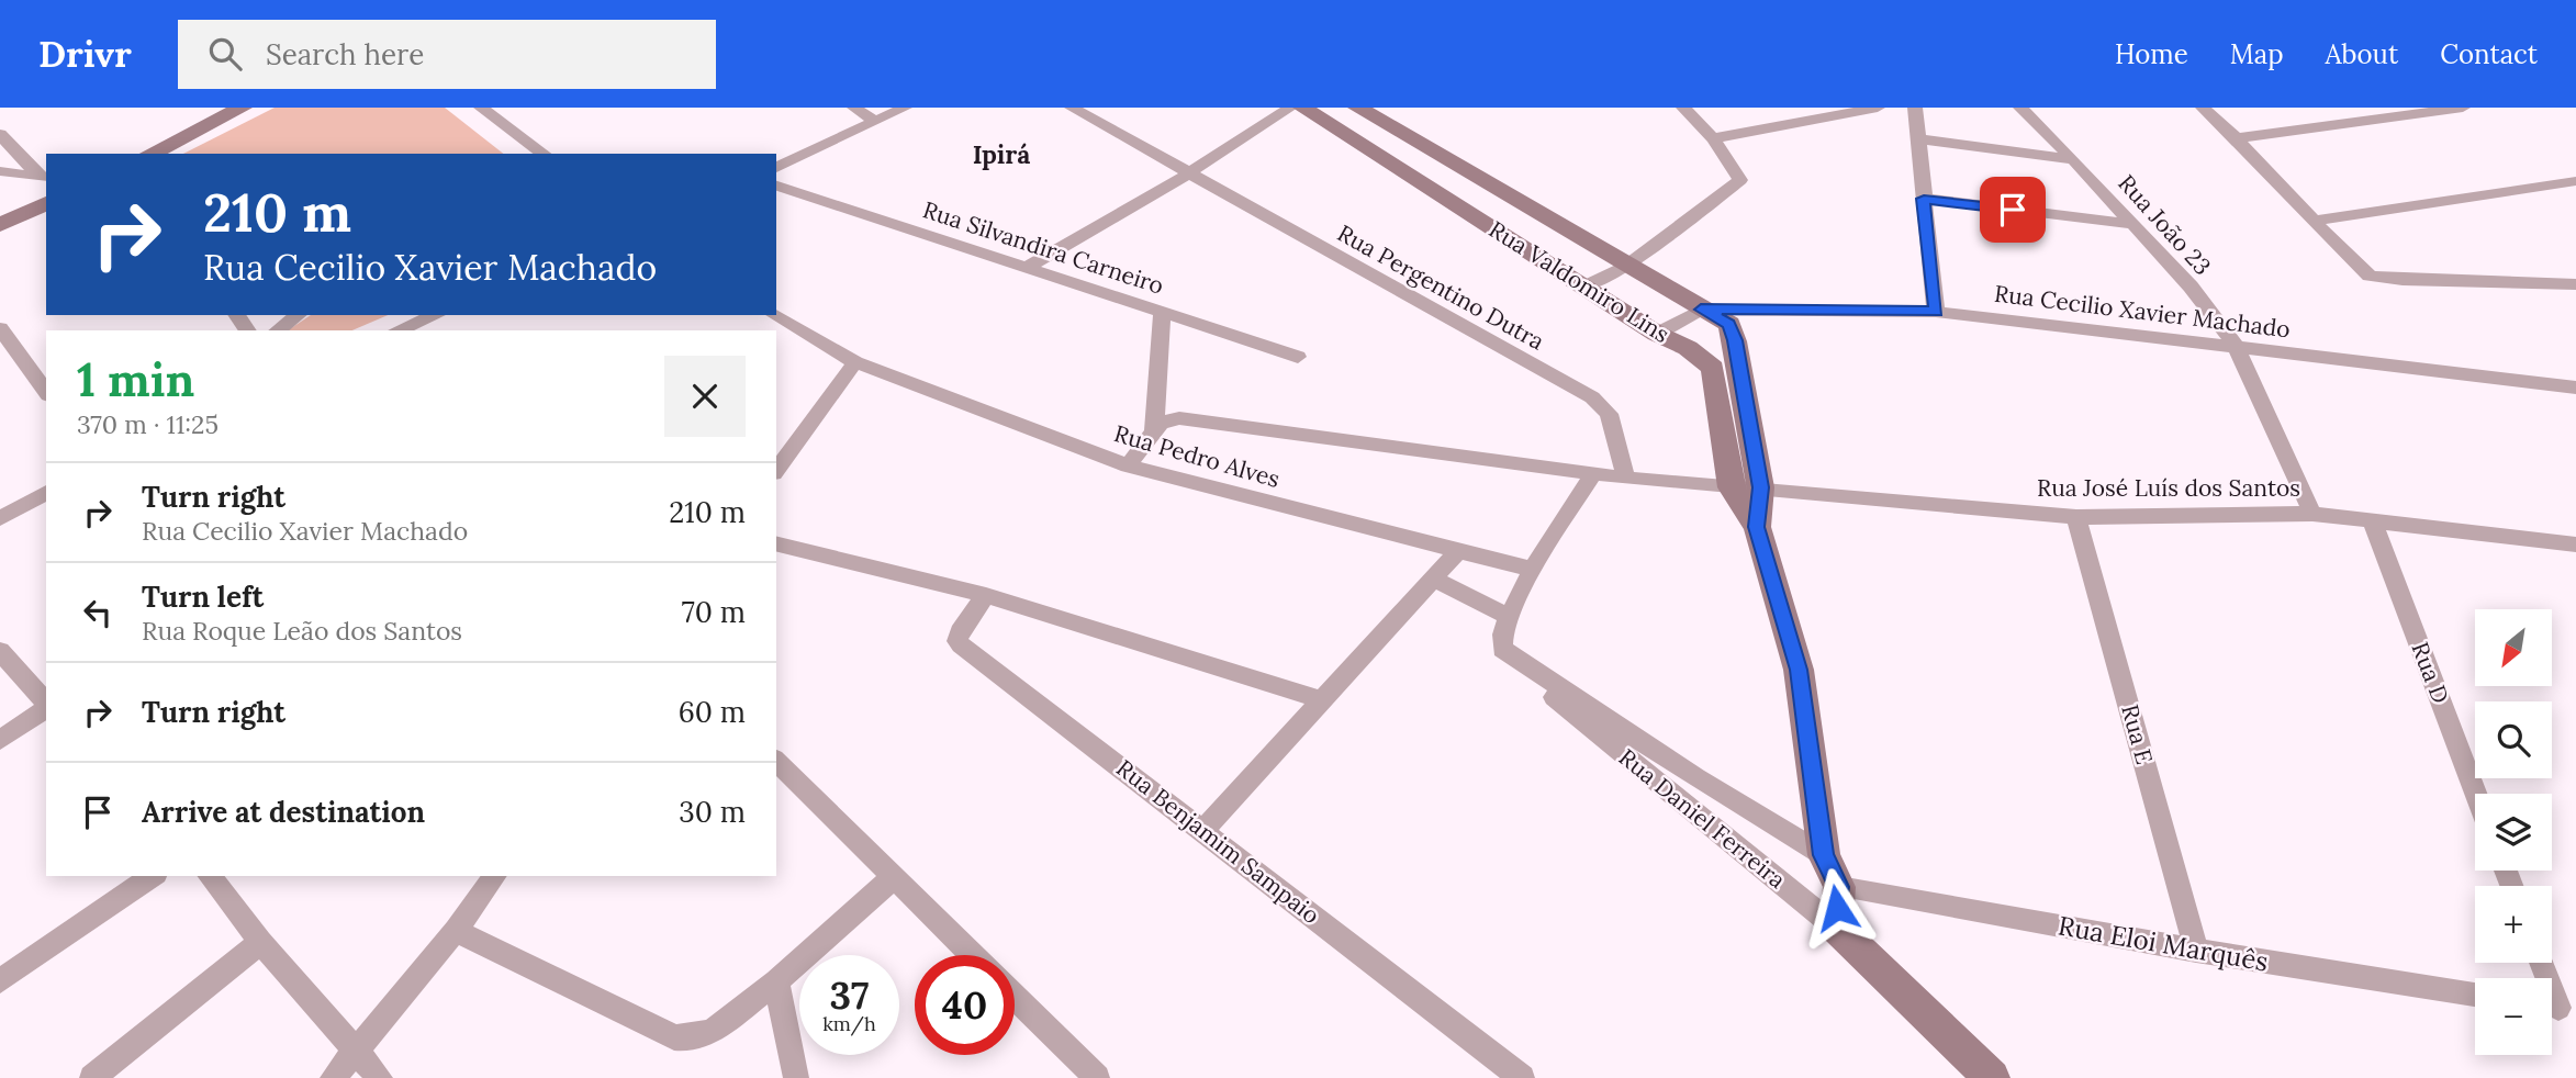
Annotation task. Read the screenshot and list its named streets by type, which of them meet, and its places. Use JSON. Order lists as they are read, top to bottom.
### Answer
{
  "streets": {
    "street": [
      "Rua João 23",
      "Rua Silvandira Carneiro",
      "Rua Valdomiro Lins",
      "Rua Pergentino Dutra",
      "Rua Cecilio Xavier Machado",
      "Rua Pedro Alves",
      "Rua José Luís dos Santos",
      "Rua D",
      "Rua E",
      "Rua Daniel Ferreira",
      "Rua Benjamim Sampaio",
      "Rua Eloi Marquês"
    ]
  },
  "crossings": [
    ["Rua João 23", "Rua Cecilio Xavier Machado"],
    ["Rua João 23", "Rua José Luís dos Santos"],
    ["Rua Valdomiro Lins", "Rua Cecilio Xavier Machado"],
    ["Rua Valdomiro Lins", "Rua José Luís dos Santos"],
    ["Rua Valdomiro Lins", "Rua Eloi Marquês"],
    ["Rua José Luís dos Santos", "Rua D"],
    ["Rua José Luís dos Santos", "Rua E"],
    ["Rua E", "Rua Eloi Marquês"]
  ],
  "districts": ["Ipirá"],
  "north": "bottom left",
  "page": {
    "header": "Drivr",
    "search": "Search here",
    "nav": [
      "Home",
      "Map",
      "About",
      "Contact"
    ],
    "turn": ["210 m", "Rua Cecilio Xavier Machado"],
    "heading": ["1 min", "370 m · 11:25"],
    "list": [
      {
        "name": "Turn right",
        "note": "Rua Cecilio Xavier Machado",
        "value": "210 m"
      },
      {
        "name": "Turn left",
        "note": "Rua Roque Leão dos Santos",
        "value": "70 m"
      },
      {
        "name": "Turn right",
        "value": "60 m"
      },
      {
        "name": "Arrive at destination",
        "value": "30 m"
      }
    ],
    "map_buttons": ["+", "−"],
    "speed": "37 km/h",
    "limit": "40"
  }
}
